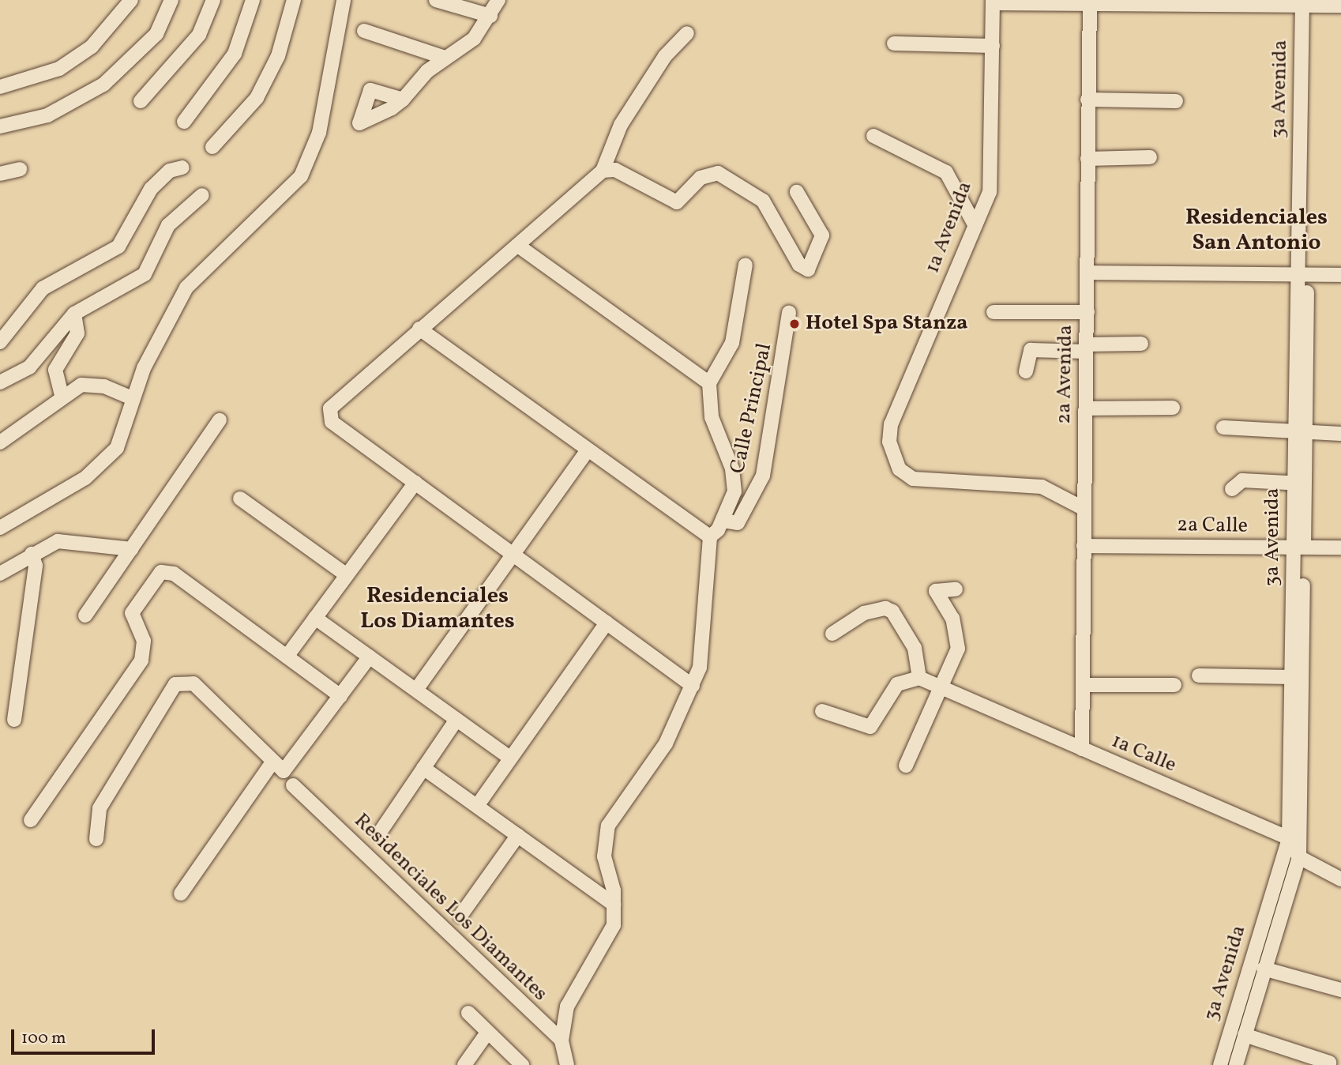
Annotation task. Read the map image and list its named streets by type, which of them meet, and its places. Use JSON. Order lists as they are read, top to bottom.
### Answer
{
  "streets": {
    "street": [
      "3a Avenida",
      "1a Avenida",
      "2a Avenida",
      "Calle Principal",
      "2a Calle",
      "1a Calle",
      "Residenciales Los Diamantes"
    ]
  },
  "crossings": [
    ["3a Avenida", "2a Calle"],
    ["3a Avenida", "1a Calle"],
    ["1a Avenida", "2a Avenida"],
    ["2a Avenida", "2a Calle"],
    ["2a Avenida", "1a Calle"]
  ],
  "districts": ["Residenciales San Antonio", "Residenciales Los Diamantes"],
  "places": ["Hotel Spa Stanza"],
  "scale_bar": "100 m"
}
